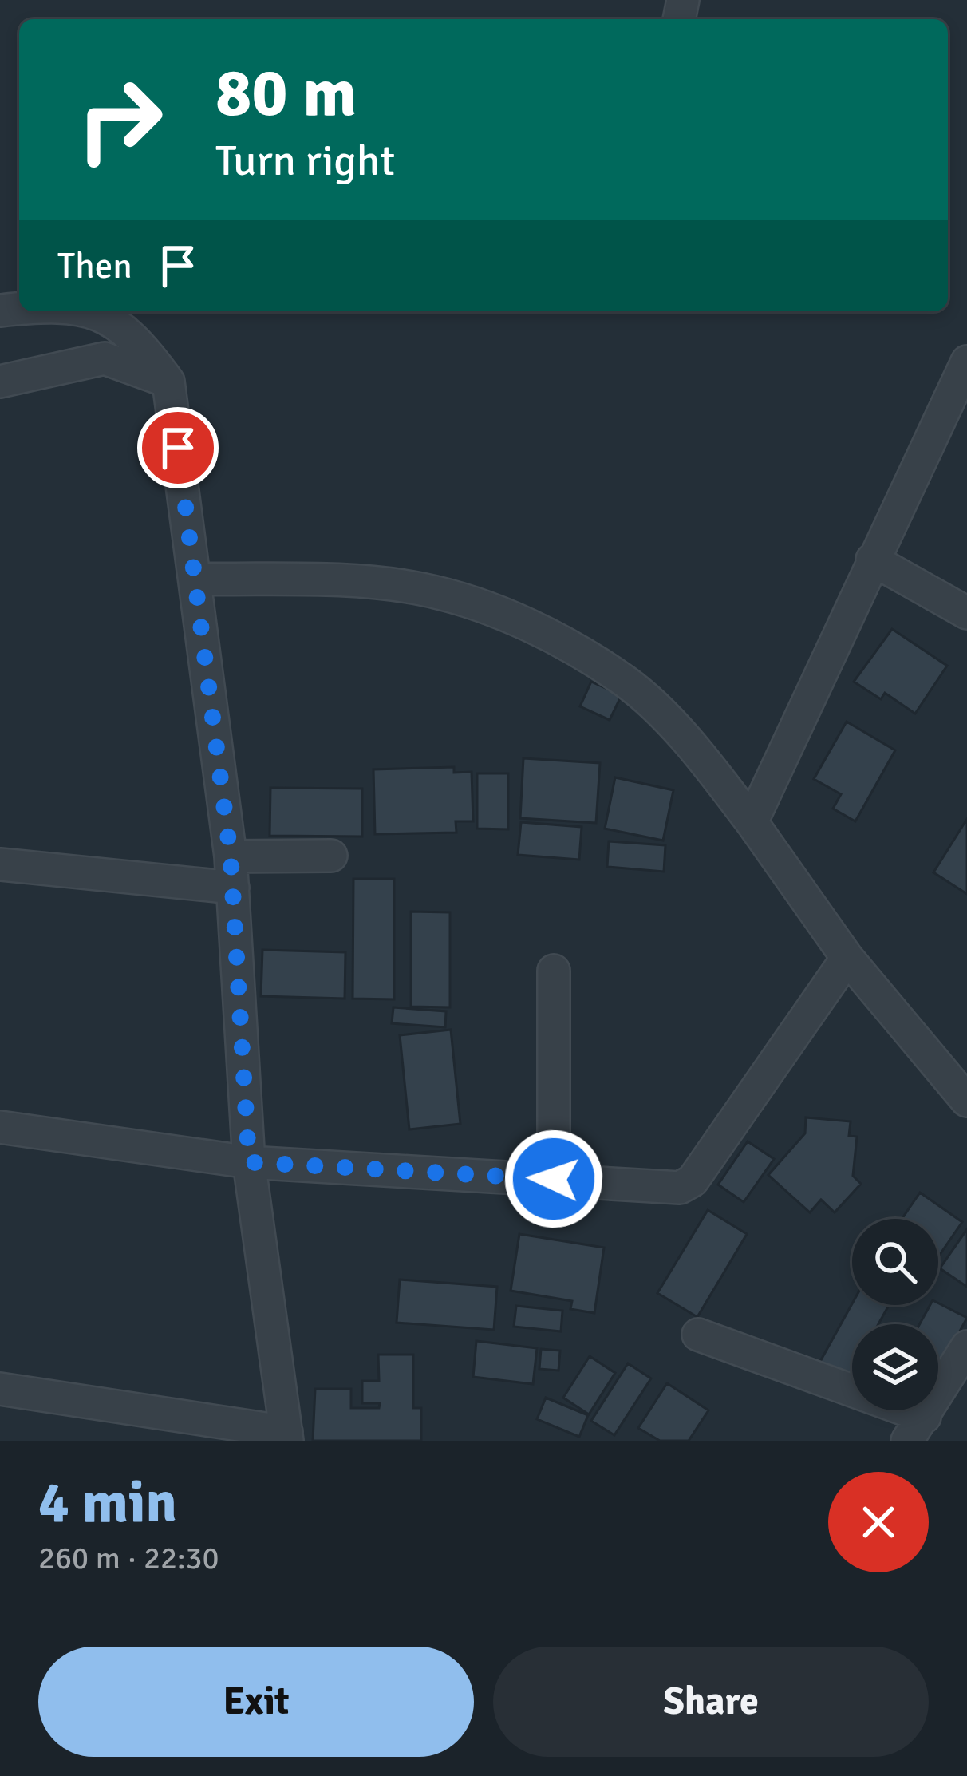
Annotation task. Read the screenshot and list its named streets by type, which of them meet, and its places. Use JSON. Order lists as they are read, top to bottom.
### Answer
{
  "page": {
    "turn": ["80 m", "Turn right"],
    "then": "Then",
    "heading": ["4 min", "260 m · 22:30"],
    "buttons": ["Exit", "Share"]
  }
}
